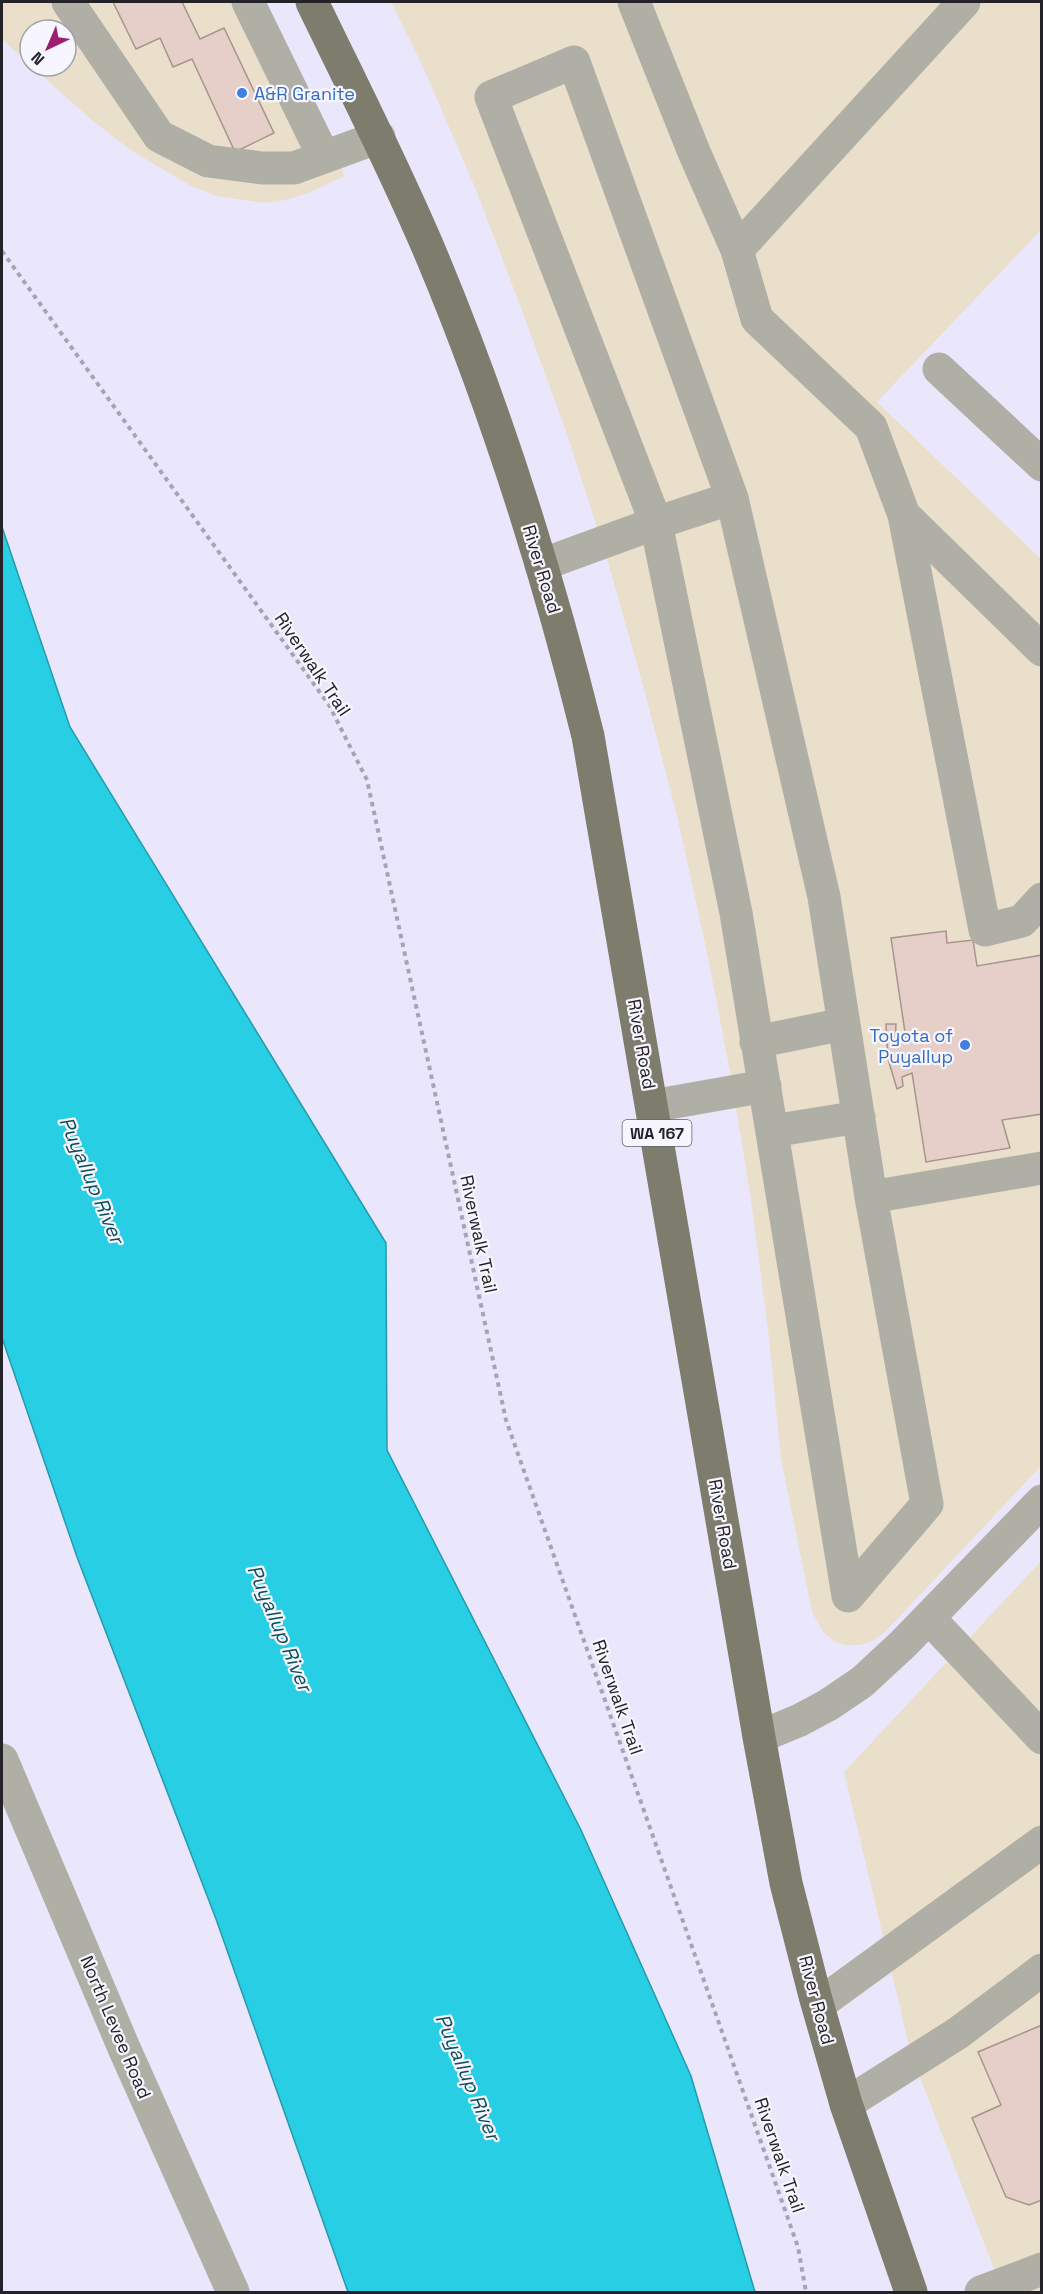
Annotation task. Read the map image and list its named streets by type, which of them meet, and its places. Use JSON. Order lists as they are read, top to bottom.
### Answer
{
  "streets": {
    "main road": ["River Road", "WA 167"],
    "street": ["North Levee Road"],
    "path": ["Riverwalk Trail"]
  },
  "water": ["Puyallup River"],
  "places": ["A&R Granite", "Toyota of Puyallup"],
  "north": "bottom left"
}
